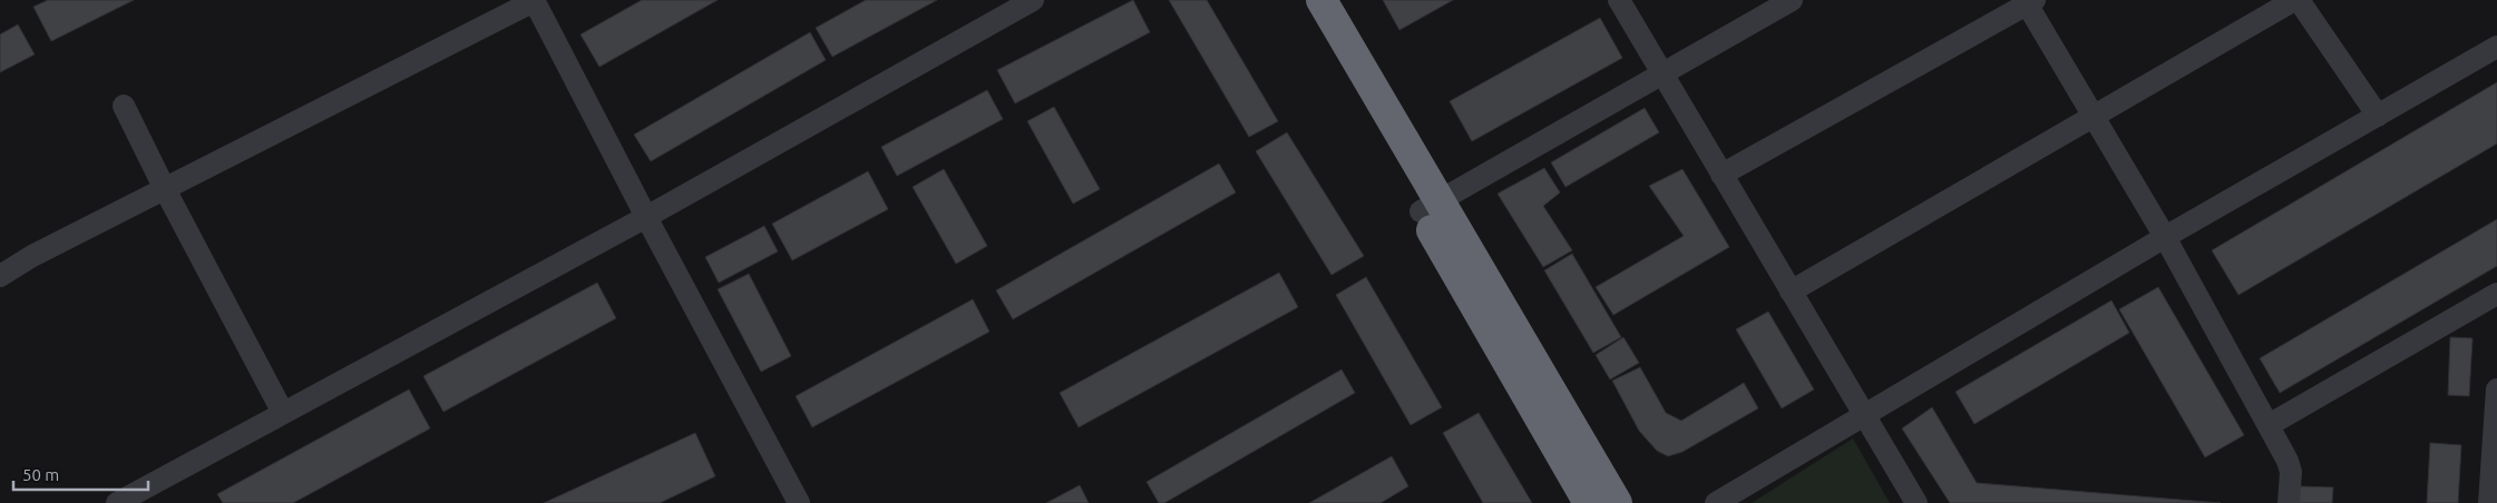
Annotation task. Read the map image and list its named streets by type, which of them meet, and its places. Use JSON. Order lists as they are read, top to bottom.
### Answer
{
  "scale_bar": "50 m"
}
